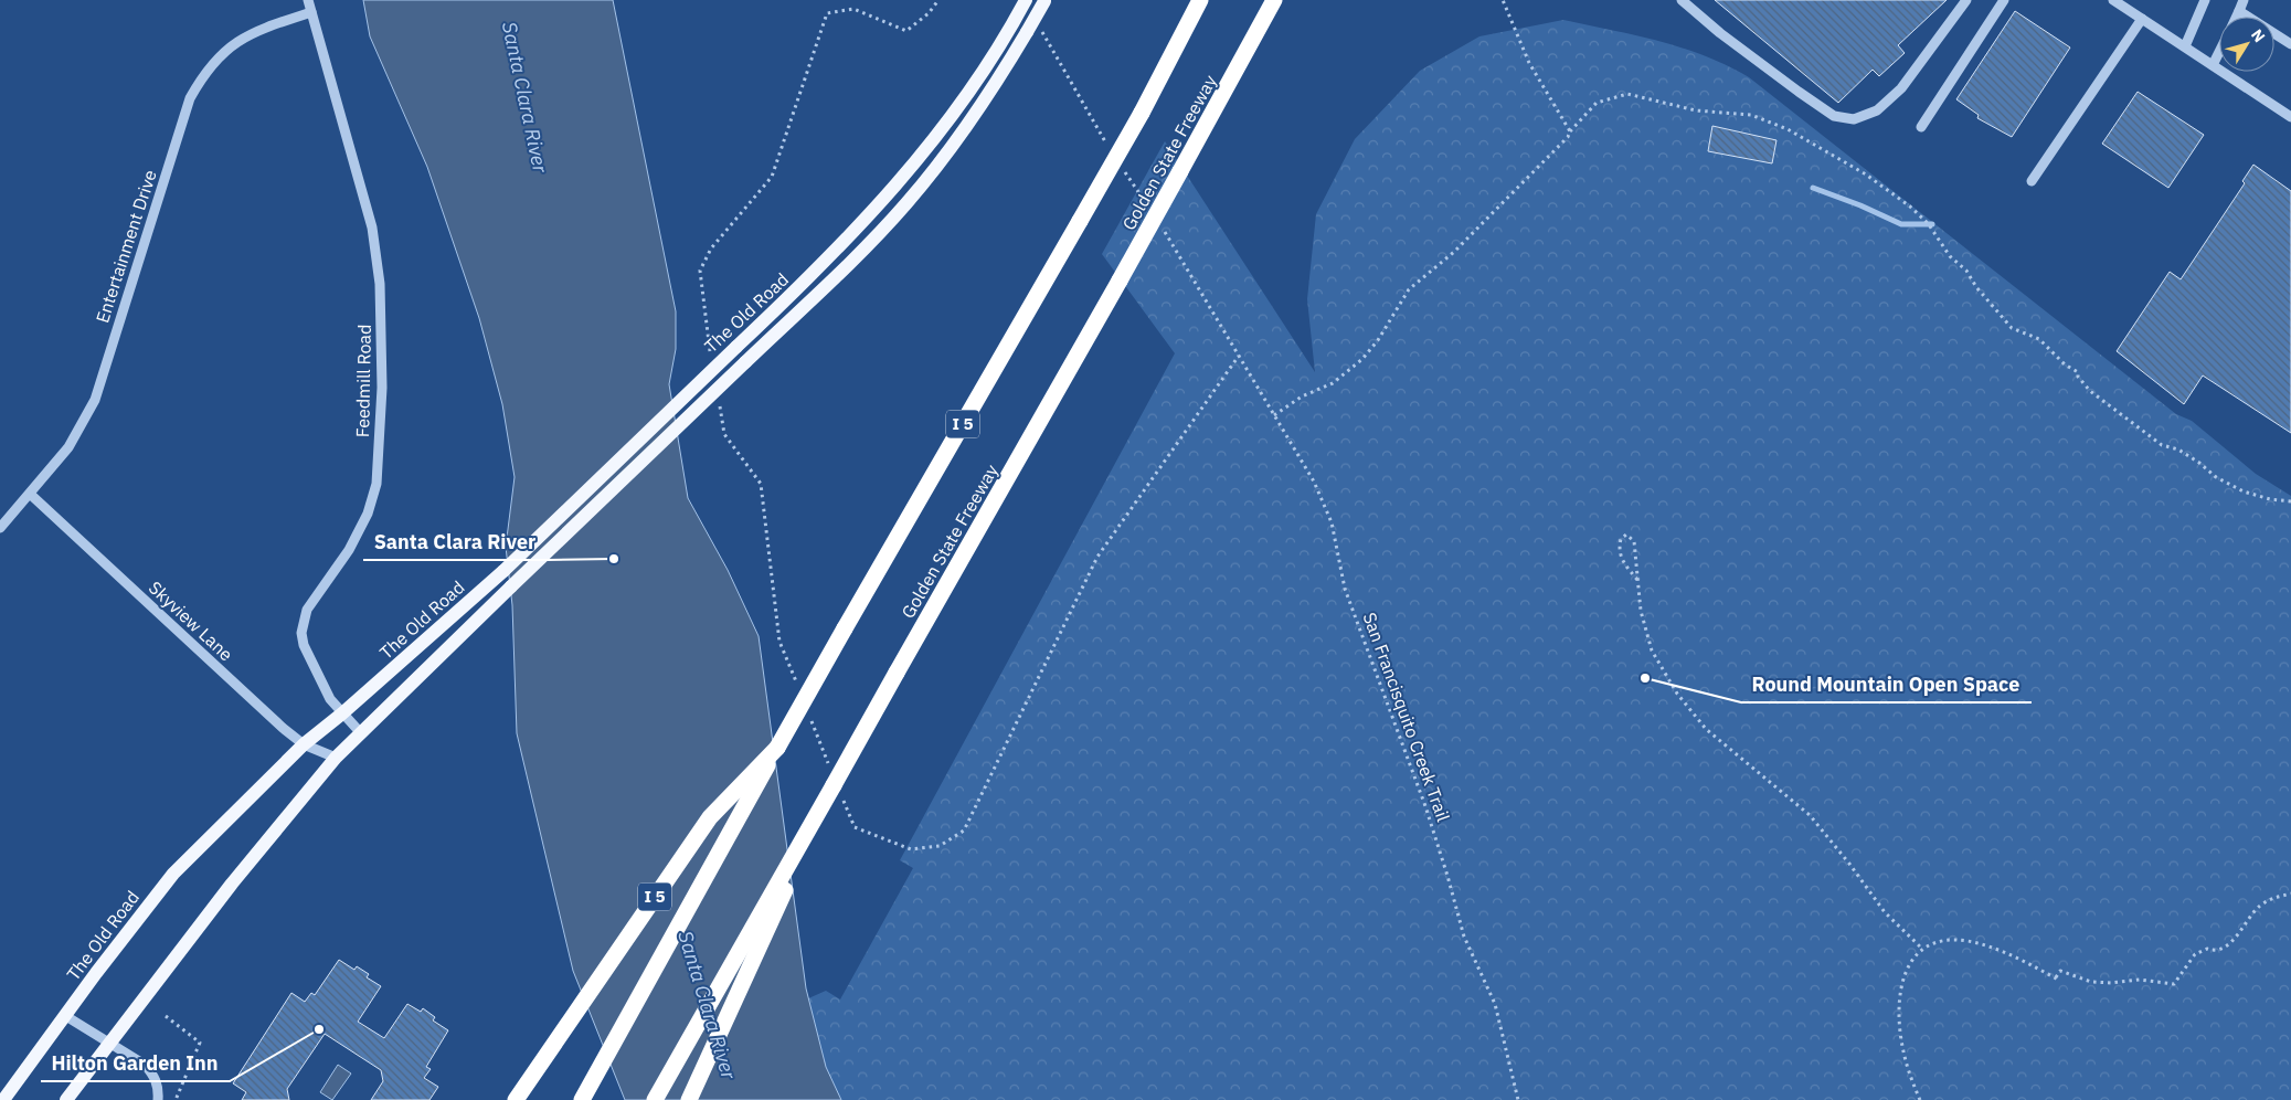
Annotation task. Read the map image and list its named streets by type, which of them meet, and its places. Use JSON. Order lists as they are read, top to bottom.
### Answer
{
  "streets": {
    "highway": ["Golden State Freeway", "I 5"],
    "main road": ["The Old Road"],
    "street": ["Entertainment Drive", "Feedmill Road", "Skyview Lane"],
    "path": ["San Francisquito Creek Trail"]
  },
  "crossings": [
    ["Entertainment Drive", "Feedmill Road"],
    ["Entertainment Drive", "Skyview Lane"],
    ["The Old Road", "Feedmill Road"],
    ["The Old Road", "Skyview Lane"]
  ],
  "water": ["Santa Clara River"],
  "places": ["Santa Clara River", "Round Mountain Open Space", "Hilton Garden Inn"],
  "north": "top right"
}
